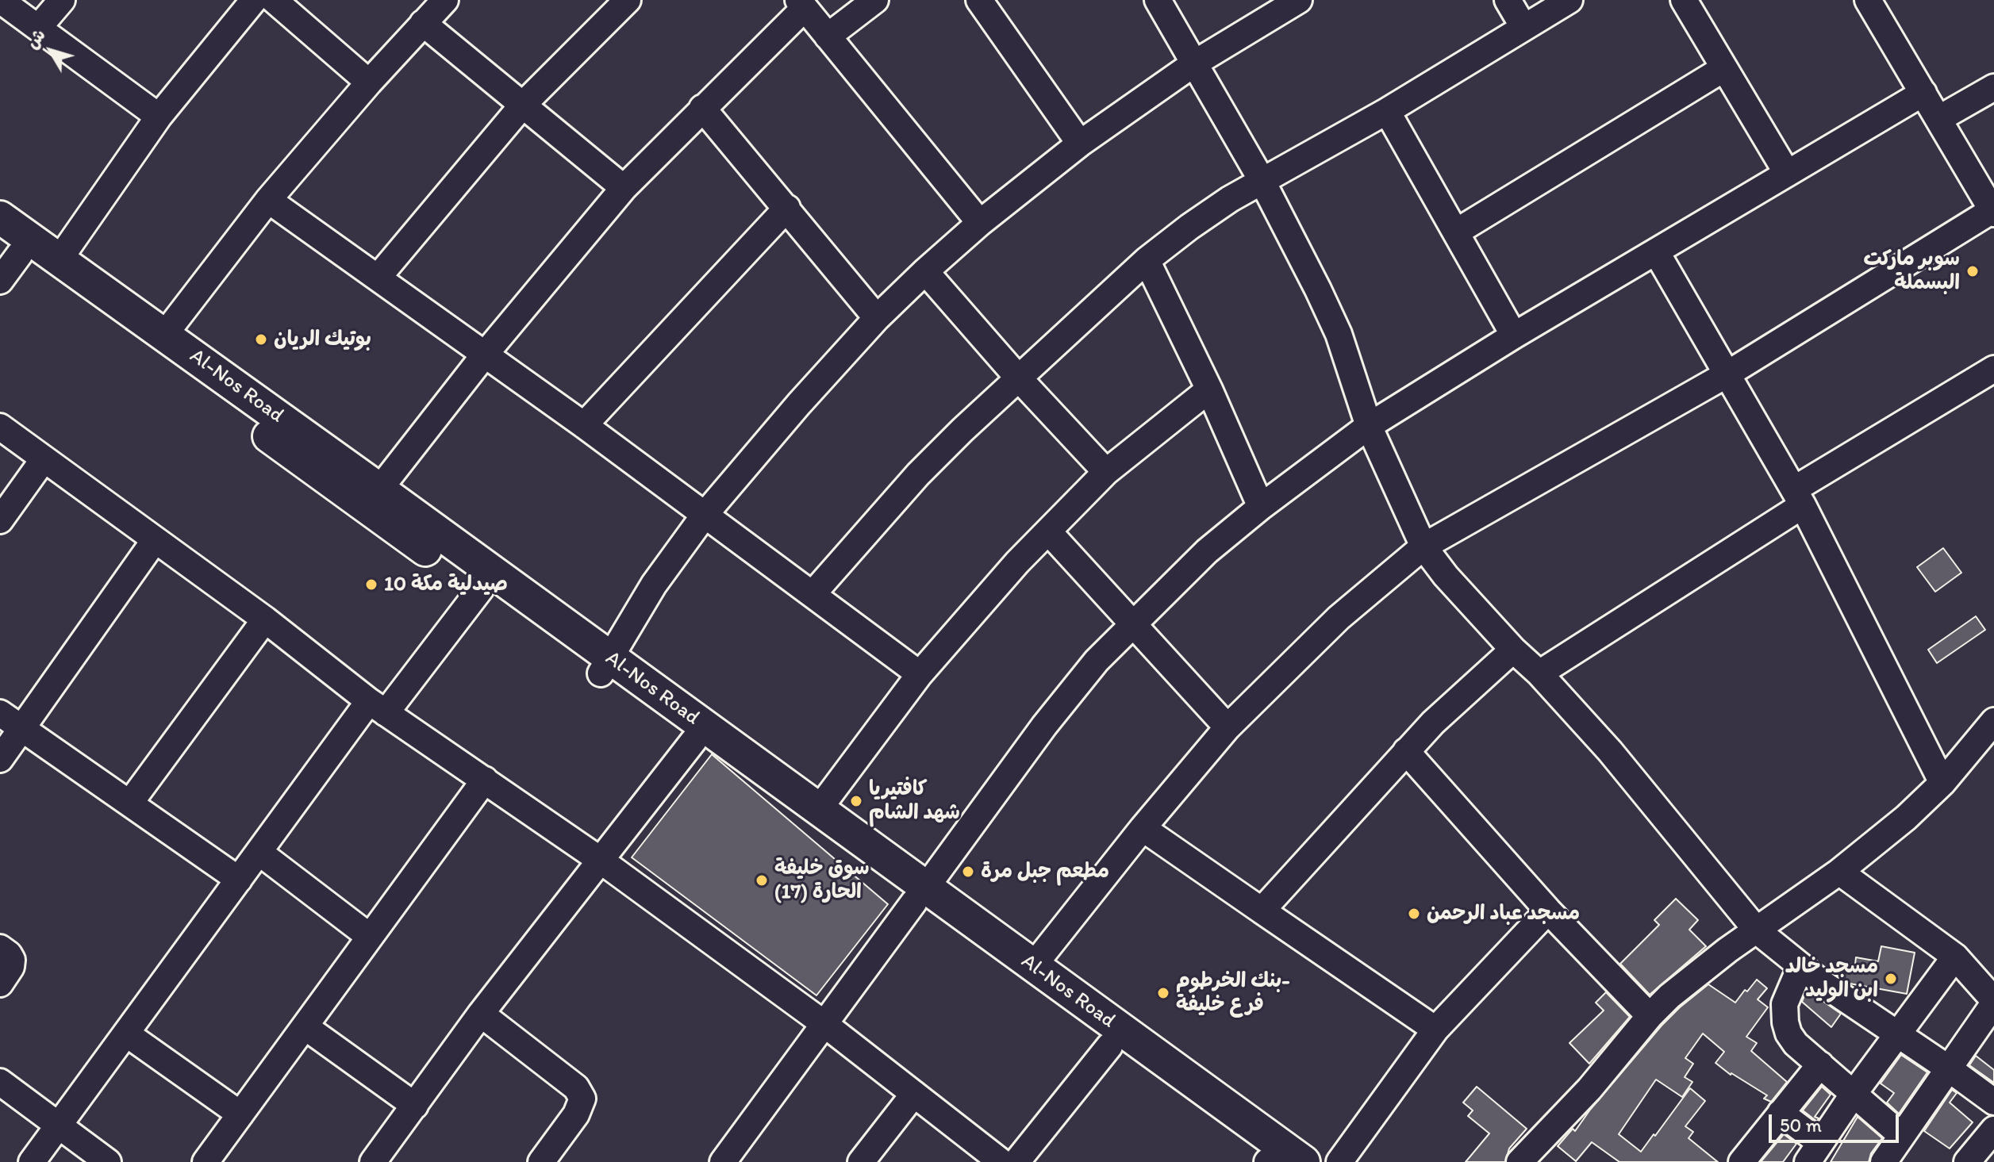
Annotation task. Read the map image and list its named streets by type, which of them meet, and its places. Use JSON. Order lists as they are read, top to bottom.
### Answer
{
  "streets": {
    "main road": ["Al-Nos Road"]
  },
  "places": [
    "سوبر ماركت البسملة",
    "بوتيك الريان",
    "صيدلية مكة 10",
    "كافتيريا شهد الشام",
    "مطعم جبل مرة",
    "سوق خليفة الحارة (17)",
    "مسجد عباد الرحمن",
    "مسجد خالد ابن الوليد",
    "بنك الخرطوم- فرع خليفة"
  ],
  "scale_bar": "50 m",
  "north": "top left"
}
